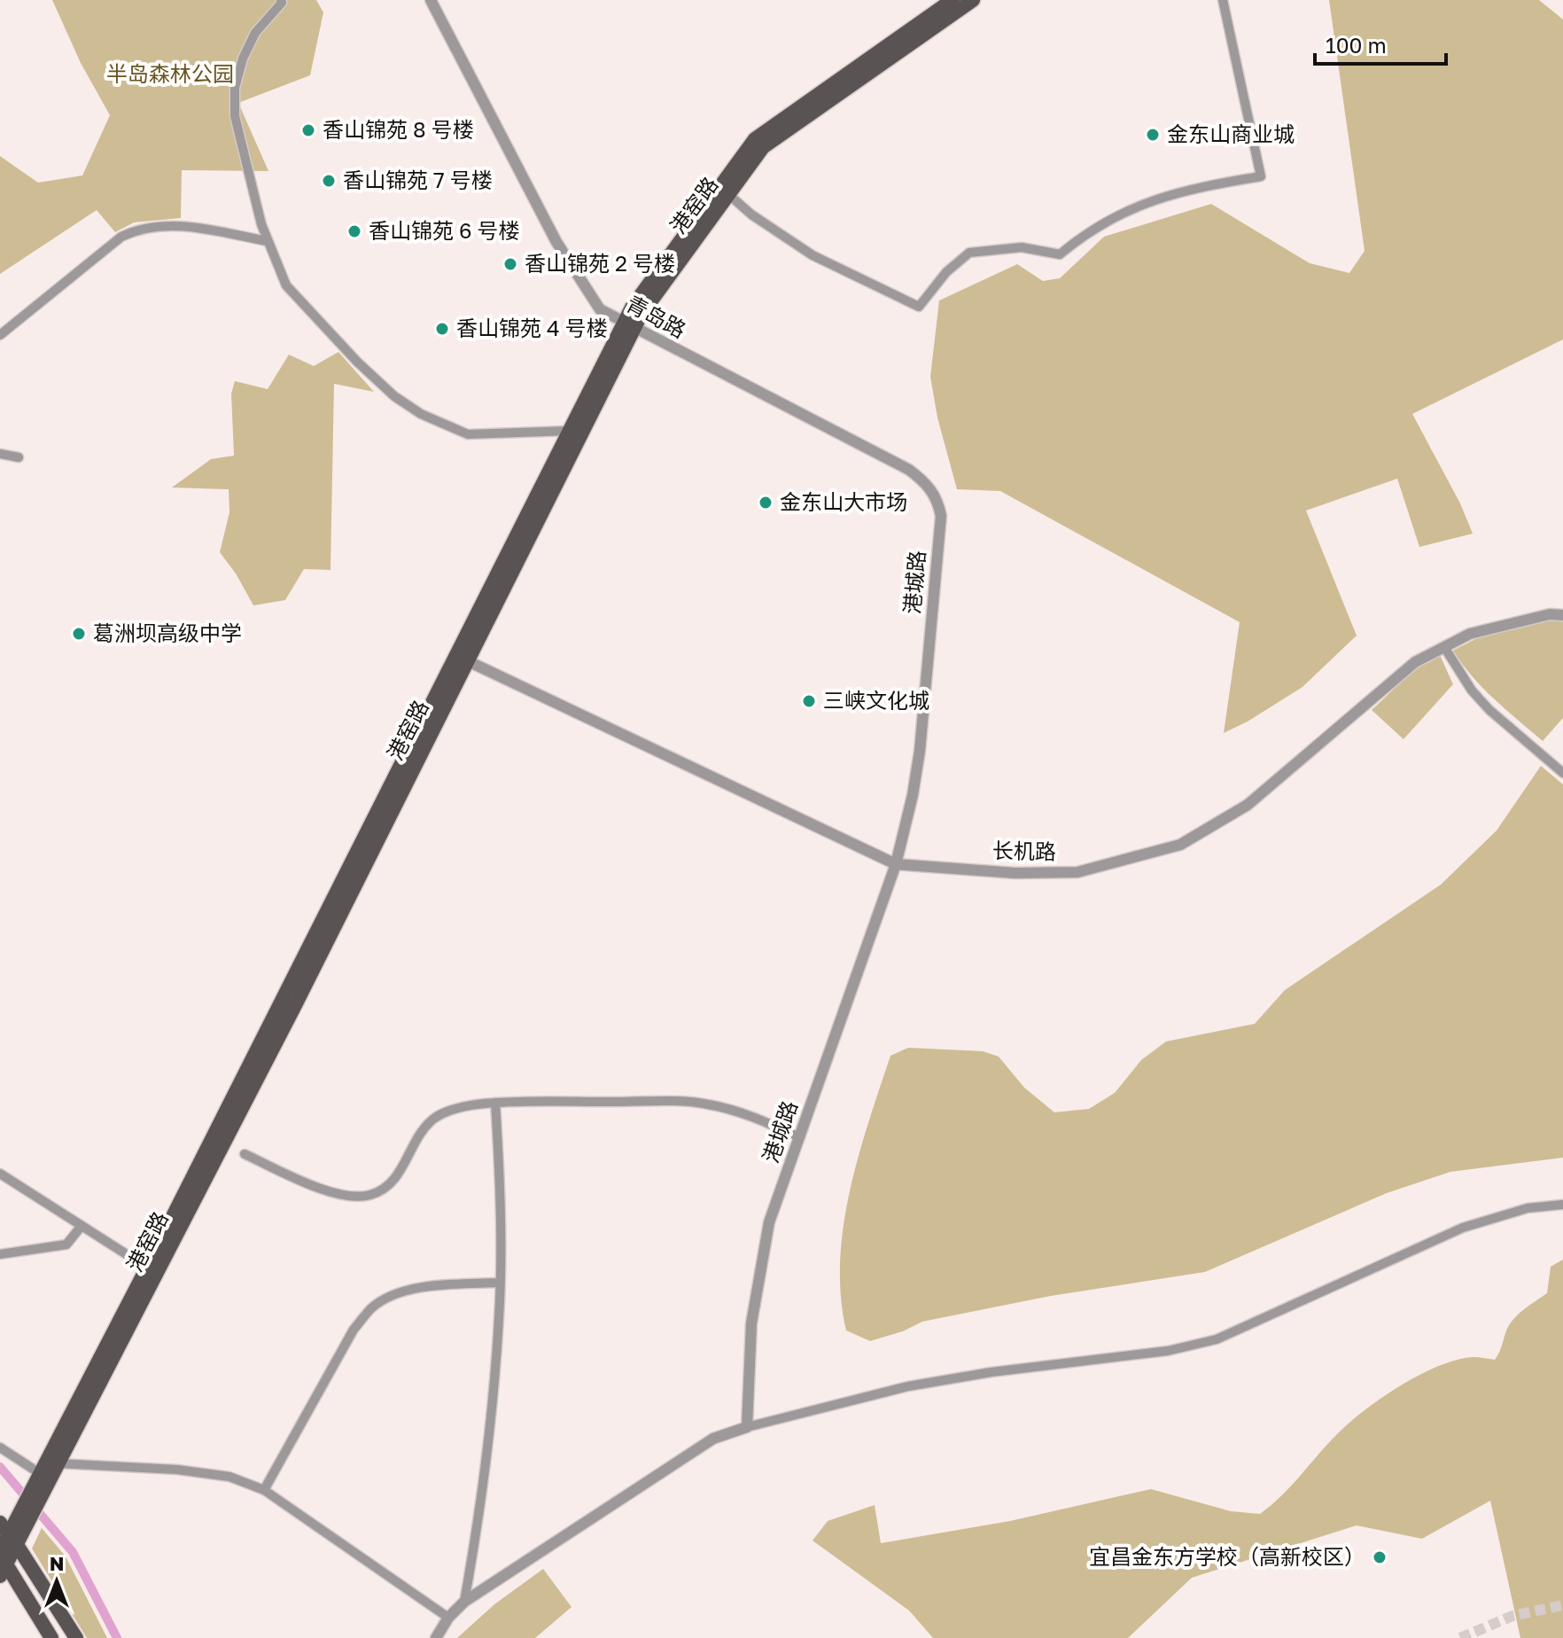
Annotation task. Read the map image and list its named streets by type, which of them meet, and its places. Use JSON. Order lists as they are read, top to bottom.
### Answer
{
  "streets": {
    "main road": ["港窑路"],
    "street": ["青岛路", "港城路", "长机路"]
  },
  "crossings": [
    ["港窑路", "青岛路"],
    ["港窑路", "长机路"],
    ["青岛路", "港城路"],
    ["港城路", "长机路"]
  ],
  "parks": ["半岛森林公园"],
  "places": [
    "香山锦苑 8 号楼",
    "金东山商业城",
    "香山锦苑 7 号楼",
    "香山锦苑 6 号楼",
    "香山锦苑 2 号楼",
    "香山锦苑 4 号楼",
    "金东山大市场",
    "葛洲坝高级中学",
    "三峡文化城",
    "宜昌金东方学校（高新校区）"
  ],
  "scale_bar": "100 m",
  "north": "top"
}
